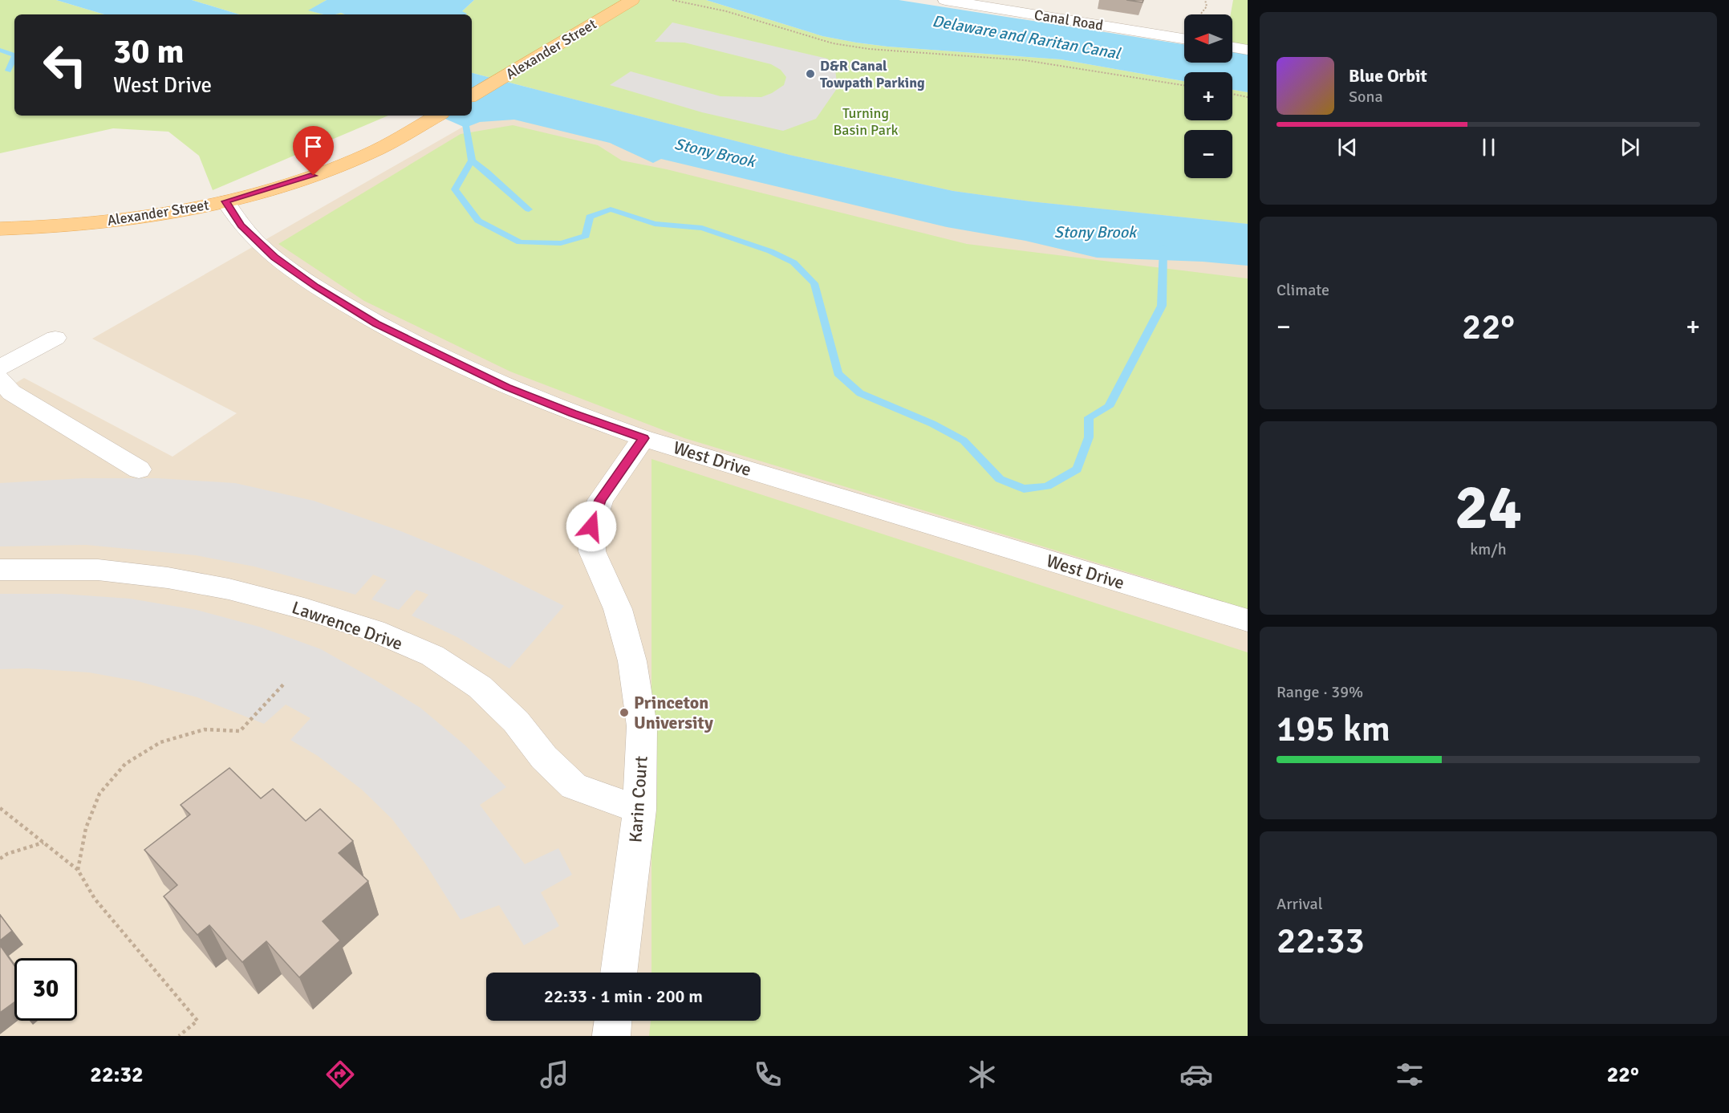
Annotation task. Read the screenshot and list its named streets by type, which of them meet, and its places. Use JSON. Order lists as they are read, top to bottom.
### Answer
{
  "streets": {
    "main road": ["Alexander Street"],
    "street": [
      "Canal Road",
      "West Drive",
      "Lawrence Drive",
      "Karin Court"
    ]
  },
  "crossings": [
    ["Alexander Street", "West Drive"],
    ["West Drive", "Karin Court"],
    ["Lawrence Drive", "Karin Court"]
  ],
  "water": ["Delaware and Raritan Canal", "Stony Brook"],
  "parks": ["Turning Basin Park"],
  "places": ["D&R Canal Towpath Parking", "Princeton University"],
  "north": "left",
  "page": {
    "map_buttons": ["+", "−"],
    "turn": ["30 m", "West Drive"],
    "song": ["Blue Orbit", "Sona"],
    "tile": [
      "Climate",
      ["24", "km/h"],
      ["Range · 39%", "195 km"],
      ["Arrival", "22:33"]
    ],
    "heat": ["−", "22°", "+"],
    "limit": "30",
    "trip": "22:33 · 1 min · 200 m",
    "tabs": ["22:32", "22°"]
  }
}
